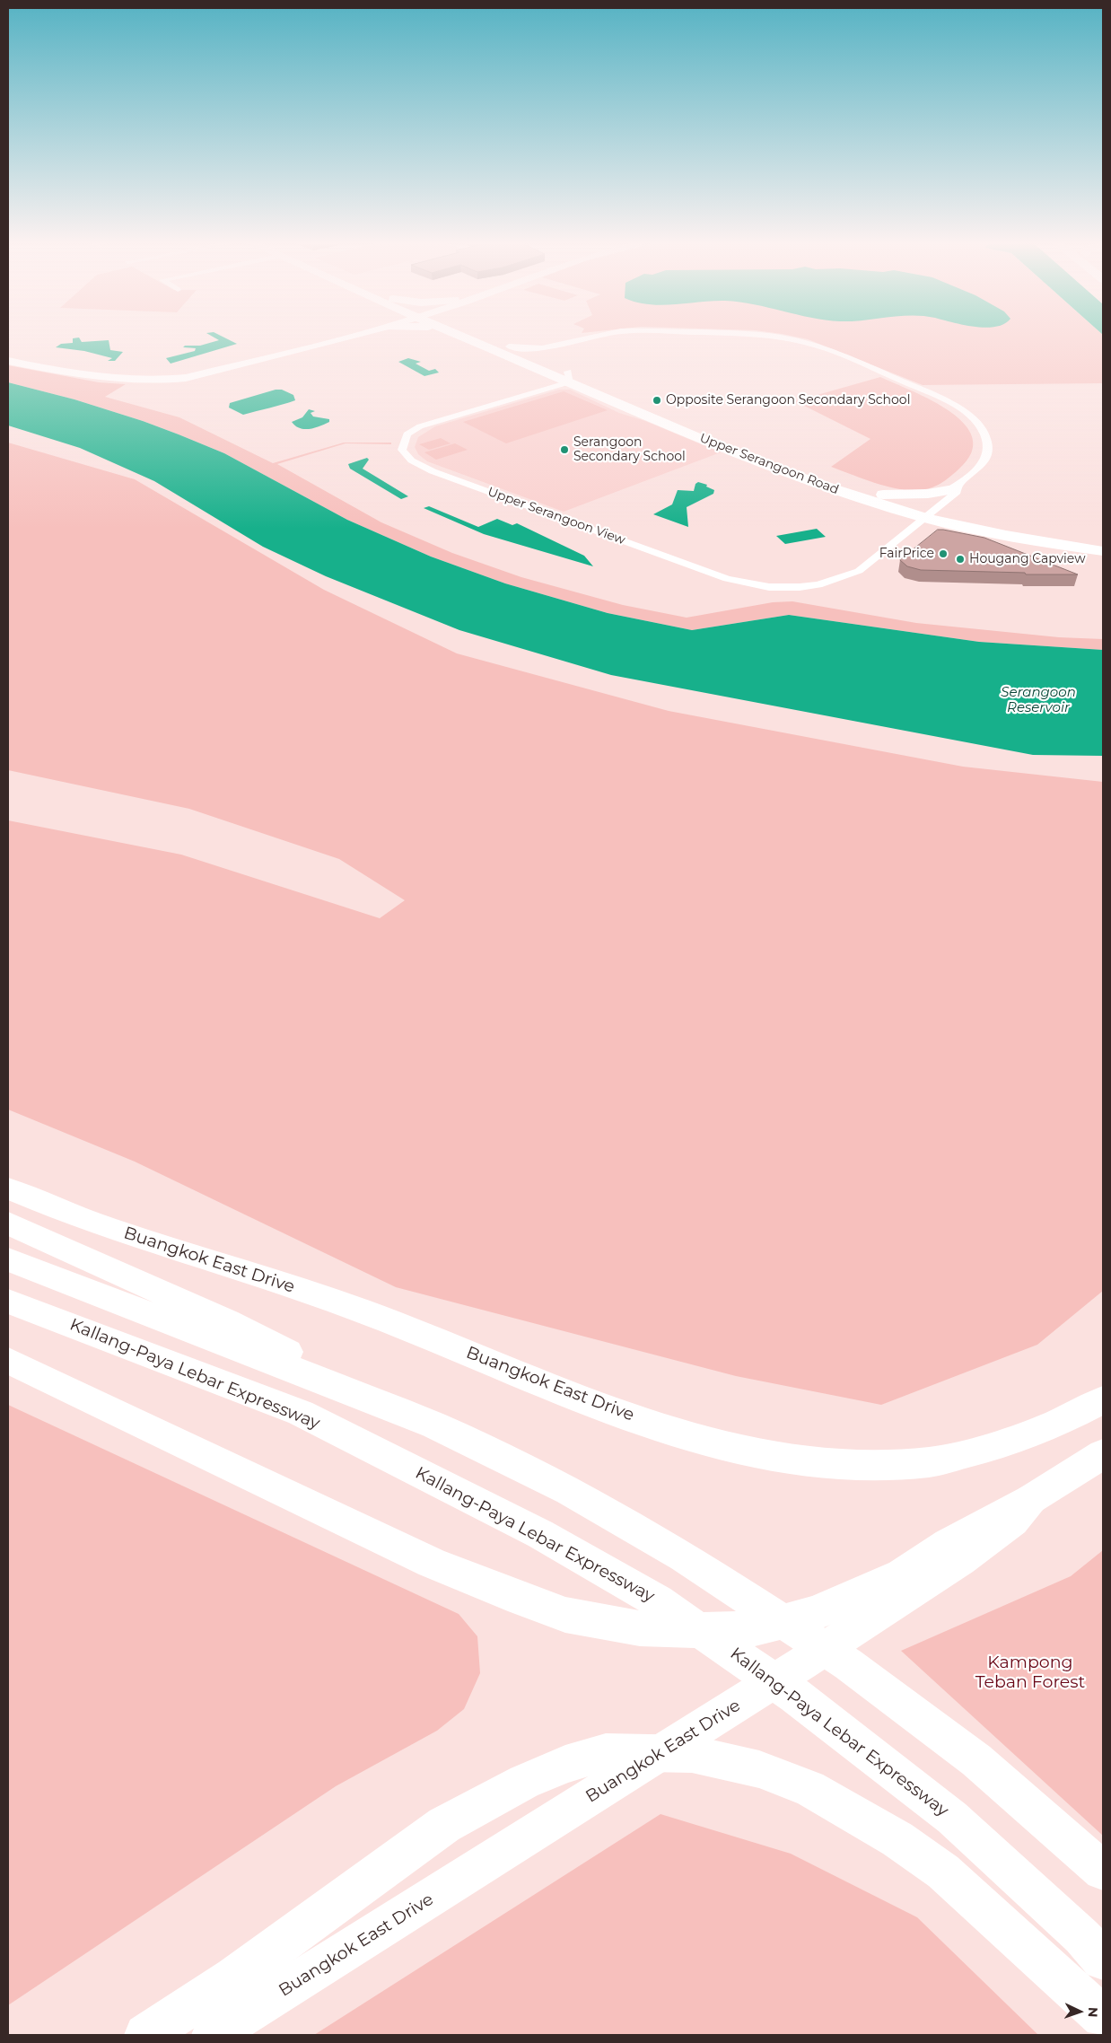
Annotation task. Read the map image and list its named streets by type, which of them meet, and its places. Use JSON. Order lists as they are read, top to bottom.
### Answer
{
  "streets": {
    "main road": ["Upper Serangoon Road", "Buangkok East Drive", "Kallang-Paya Lebar Expressway"],
    "street": ["Upper Serangoon View"]
  },
  "crossings": [
    ["Upper Serangoon Road", "Upper Serangoon View"]
  ],
  "water": ["Serangoon Reservoir"],
  "parks": ["Kampong Teban Forest"],
  "places": [
    "Opposite Serangoon Secondary School",
    "Serangoon Secondary School",
    "FairPrice",
    "Hougang Capview"
  ],
  "north": "right"
}
